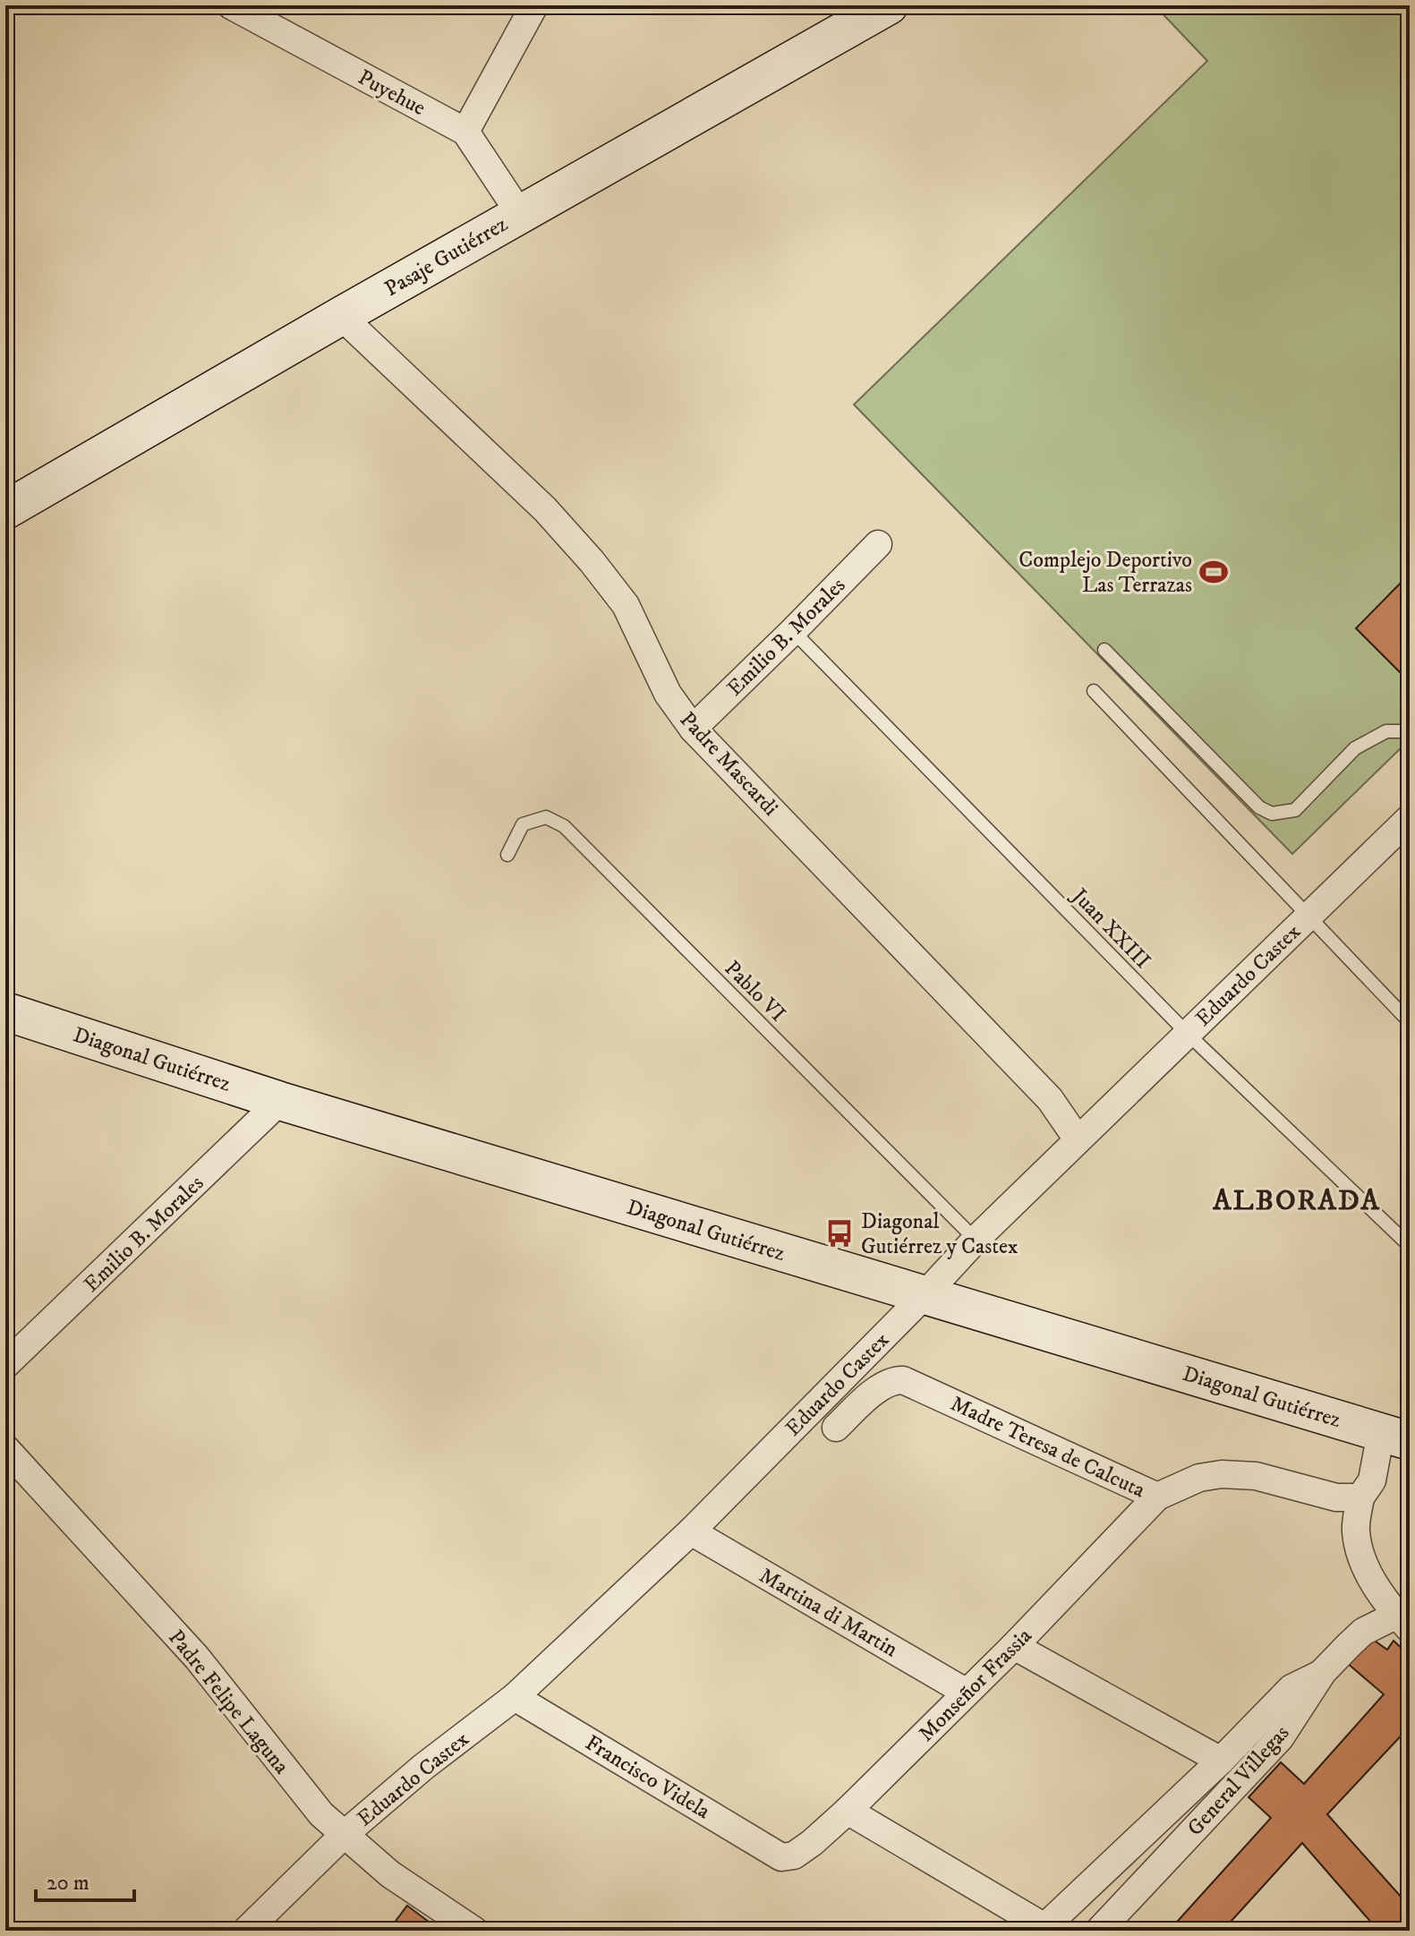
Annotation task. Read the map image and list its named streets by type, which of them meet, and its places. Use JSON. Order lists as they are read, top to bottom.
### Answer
{
  "streets": {
    "main road": ["Pasaje Gutiérrez", "Diagonal Gutiérrez"],
    "street": [
      "Puyehue",
      "Emilio B. Morales",
      "Padre Mascardi",
      "Eduardo Castex",
      "Madre Teresa de Calcuta",
      "Martina di Martin",
      "Monseñor Frassia",
      "Padre Felipe Laguna",
      "Francisco Videla",
      "General Villegas"
    ],
    "lane": ["Juan XXIII", "Pablo VI"]
  },
  "crossings": [
    ["Puyehue", "Pasaje Gutiérrez"],
    ["Pasaje Gutiérrez", "Padre Mascardi"],
    ["Emilio B. Morales", "Padre Mascardi"],
    ["Emilio B. Morales", "Juan XXIII"],
    ["Emilio B. Morales", "Diagonal Gutiérrez"],
    ["Padre Mascardi", "Eduardo Castex"],
    ["Juan XXIII", "Eduardo Castex"],
    ["Eduardo Castex", "Pablo VI"],
    ["Eduardo Castex", "Diagonal Gutiérrez"],
    ["Eduardo Castex", "Martina di Martin"],
    ["Eduardo Castex", "Padre Felipe Laguna"],
    ["Eduardo Castex", "Francisco Videla"],
    ["Madre Teresa de Calcuta", "Monseñor Frassia"],
    ["Martina di Martin", "Monseñor Frassia"],
    ["Monseñor Frassia", "Francisco Videla"]
  ],
  "districts": ["ALBORADA"],
  "places": {
    "sports": ["Complejo Deportivo Las Terrazas"],
    "bus stop": ["Diagonal Gutiérrez y Castex"]
  },
  "scale_bar": "20 m"
}
